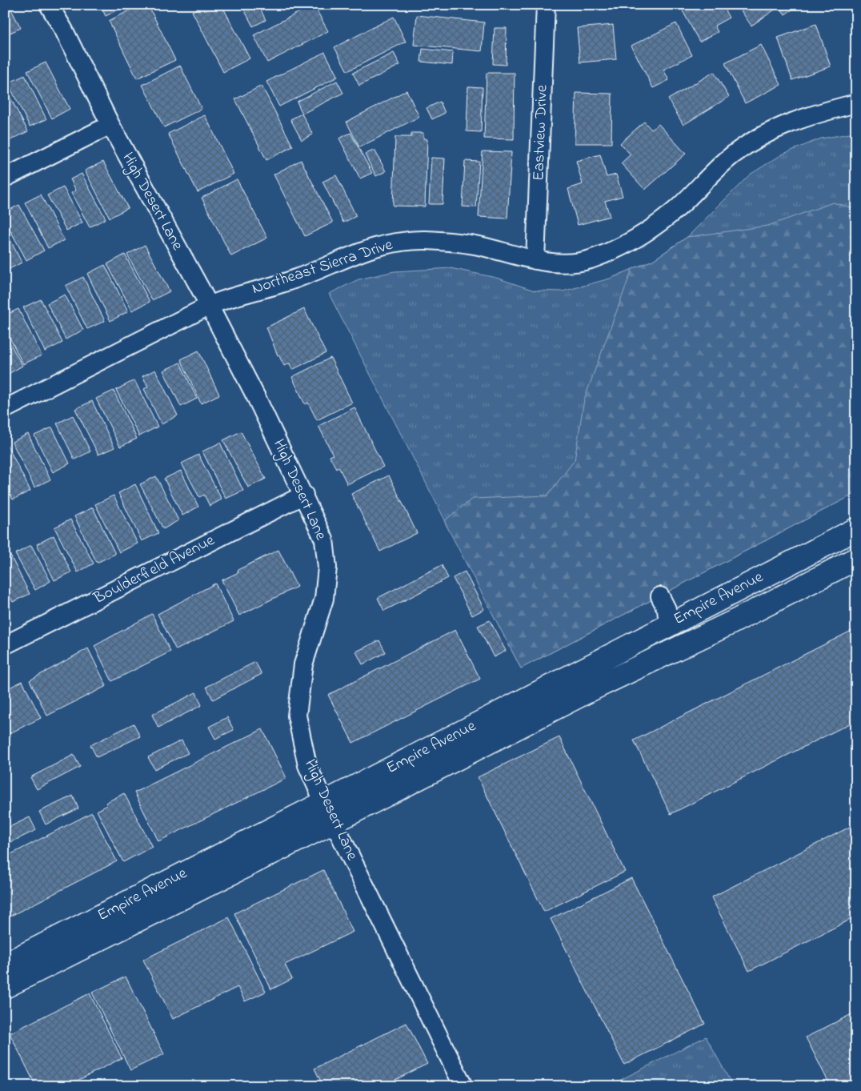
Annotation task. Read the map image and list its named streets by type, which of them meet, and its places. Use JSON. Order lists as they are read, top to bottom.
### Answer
{
  "streets": {
    "highway": ["Empire Avenue"],
    "street": [
      "Eastview Drive",
      "High Desert Lane",
      "Northeast Sierra Drive",
      "Boulderfield Avenue"
    ]
  },
  "crossings": [
    ["Eastview Drive", "Northeast Sierra Drive"],
    ["High Desert Lane", "Northeast Sierra Drive"],
    ["High Desert Lane", "Boulderfield Avenue"],
    ["High Desert Lane", "Empire Avenue"]
  ]
}
